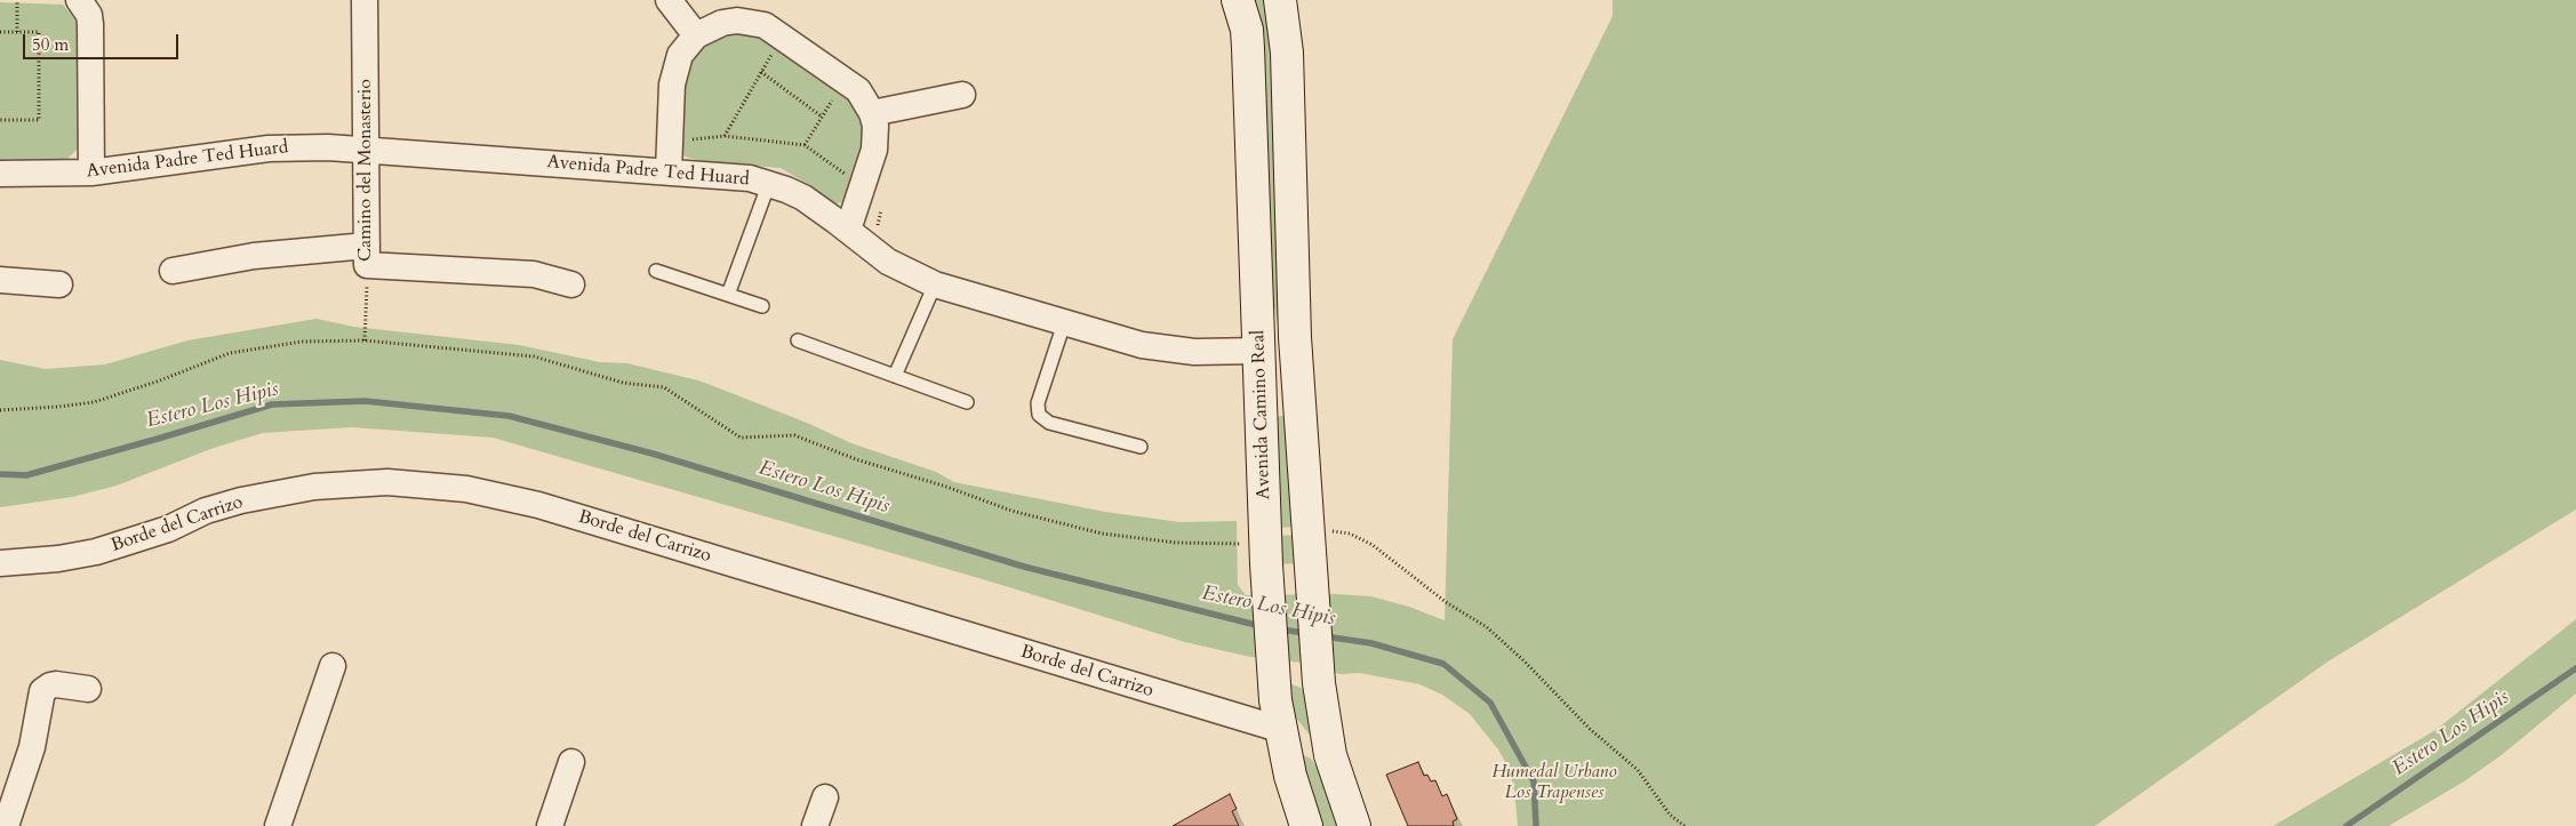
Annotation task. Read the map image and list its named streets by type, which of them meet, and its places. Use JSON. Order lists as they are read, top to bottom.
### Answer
{
  "streets": {
    "main road": ["Avenida Camino Real"],
    "street": ["Avenida Padre Ted Huard", "Camino del Monasterio", "Borde del Carrizo"]
  },
  "crossings": [
    ["Avenida Padre Ted Huard", "Camino del Monasterio"],
    ["Avenida Padre Ted Huard", "Avenida Camino Real"],
    ["Avenida Camino Real", "Borde del Carrizo"]
  ],
  "water": ["Estero Los Hipis"],
  "parks": ["Humedal Urbano Los Trapenses"],
  "scale_bar": "50 m"
}
